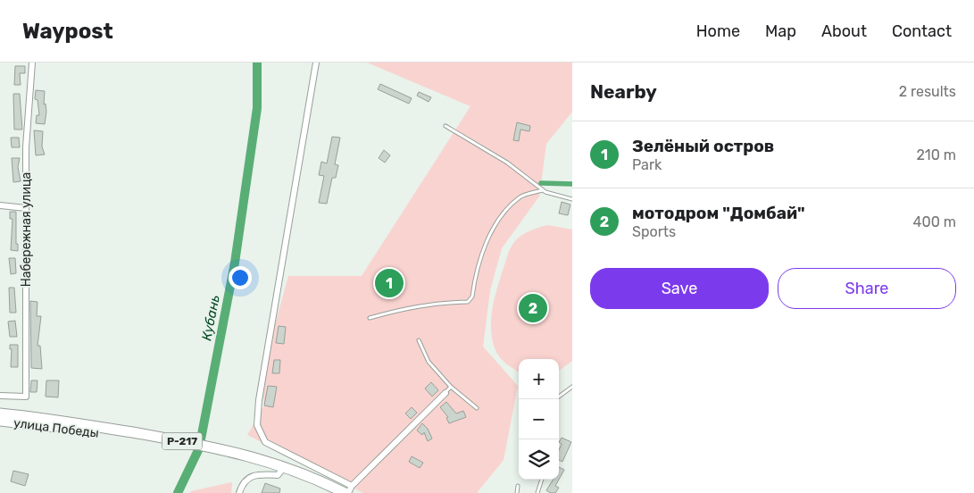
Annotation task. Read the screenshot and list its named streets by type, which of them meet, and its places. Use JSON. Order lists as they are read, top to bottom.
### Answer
{
  "streets": {
    "highway": ["улица Победы", "Р-217"],
    "street": ["Набережная улица"]
  },
  "crossings": [
    ["улица Победы", "Р-217"]
  ],
  "water": ["Кубань"],
  "page": {
    "header": "Waypost",
    "nav": [
      "Home",
      "Map",
      "About",
      "Contact"
    ],
    "heading": ["Nearby", "2 results"],
    "list": [
      {
        "mark": "1",
        "name": "Зелёный остров",
        "note": "Park",
        "value": "210 m"
      },
      {
        "mark": "2",
        "name": "мотодром \"Домбай\"",
        "note": "Sports",
        "value": "400 m"
      }
    ],
    "buttons": ["Save", "Share"],
    "pins": ["1", "2"],
    "map_buttons": ["+", "−"]
  }
}
